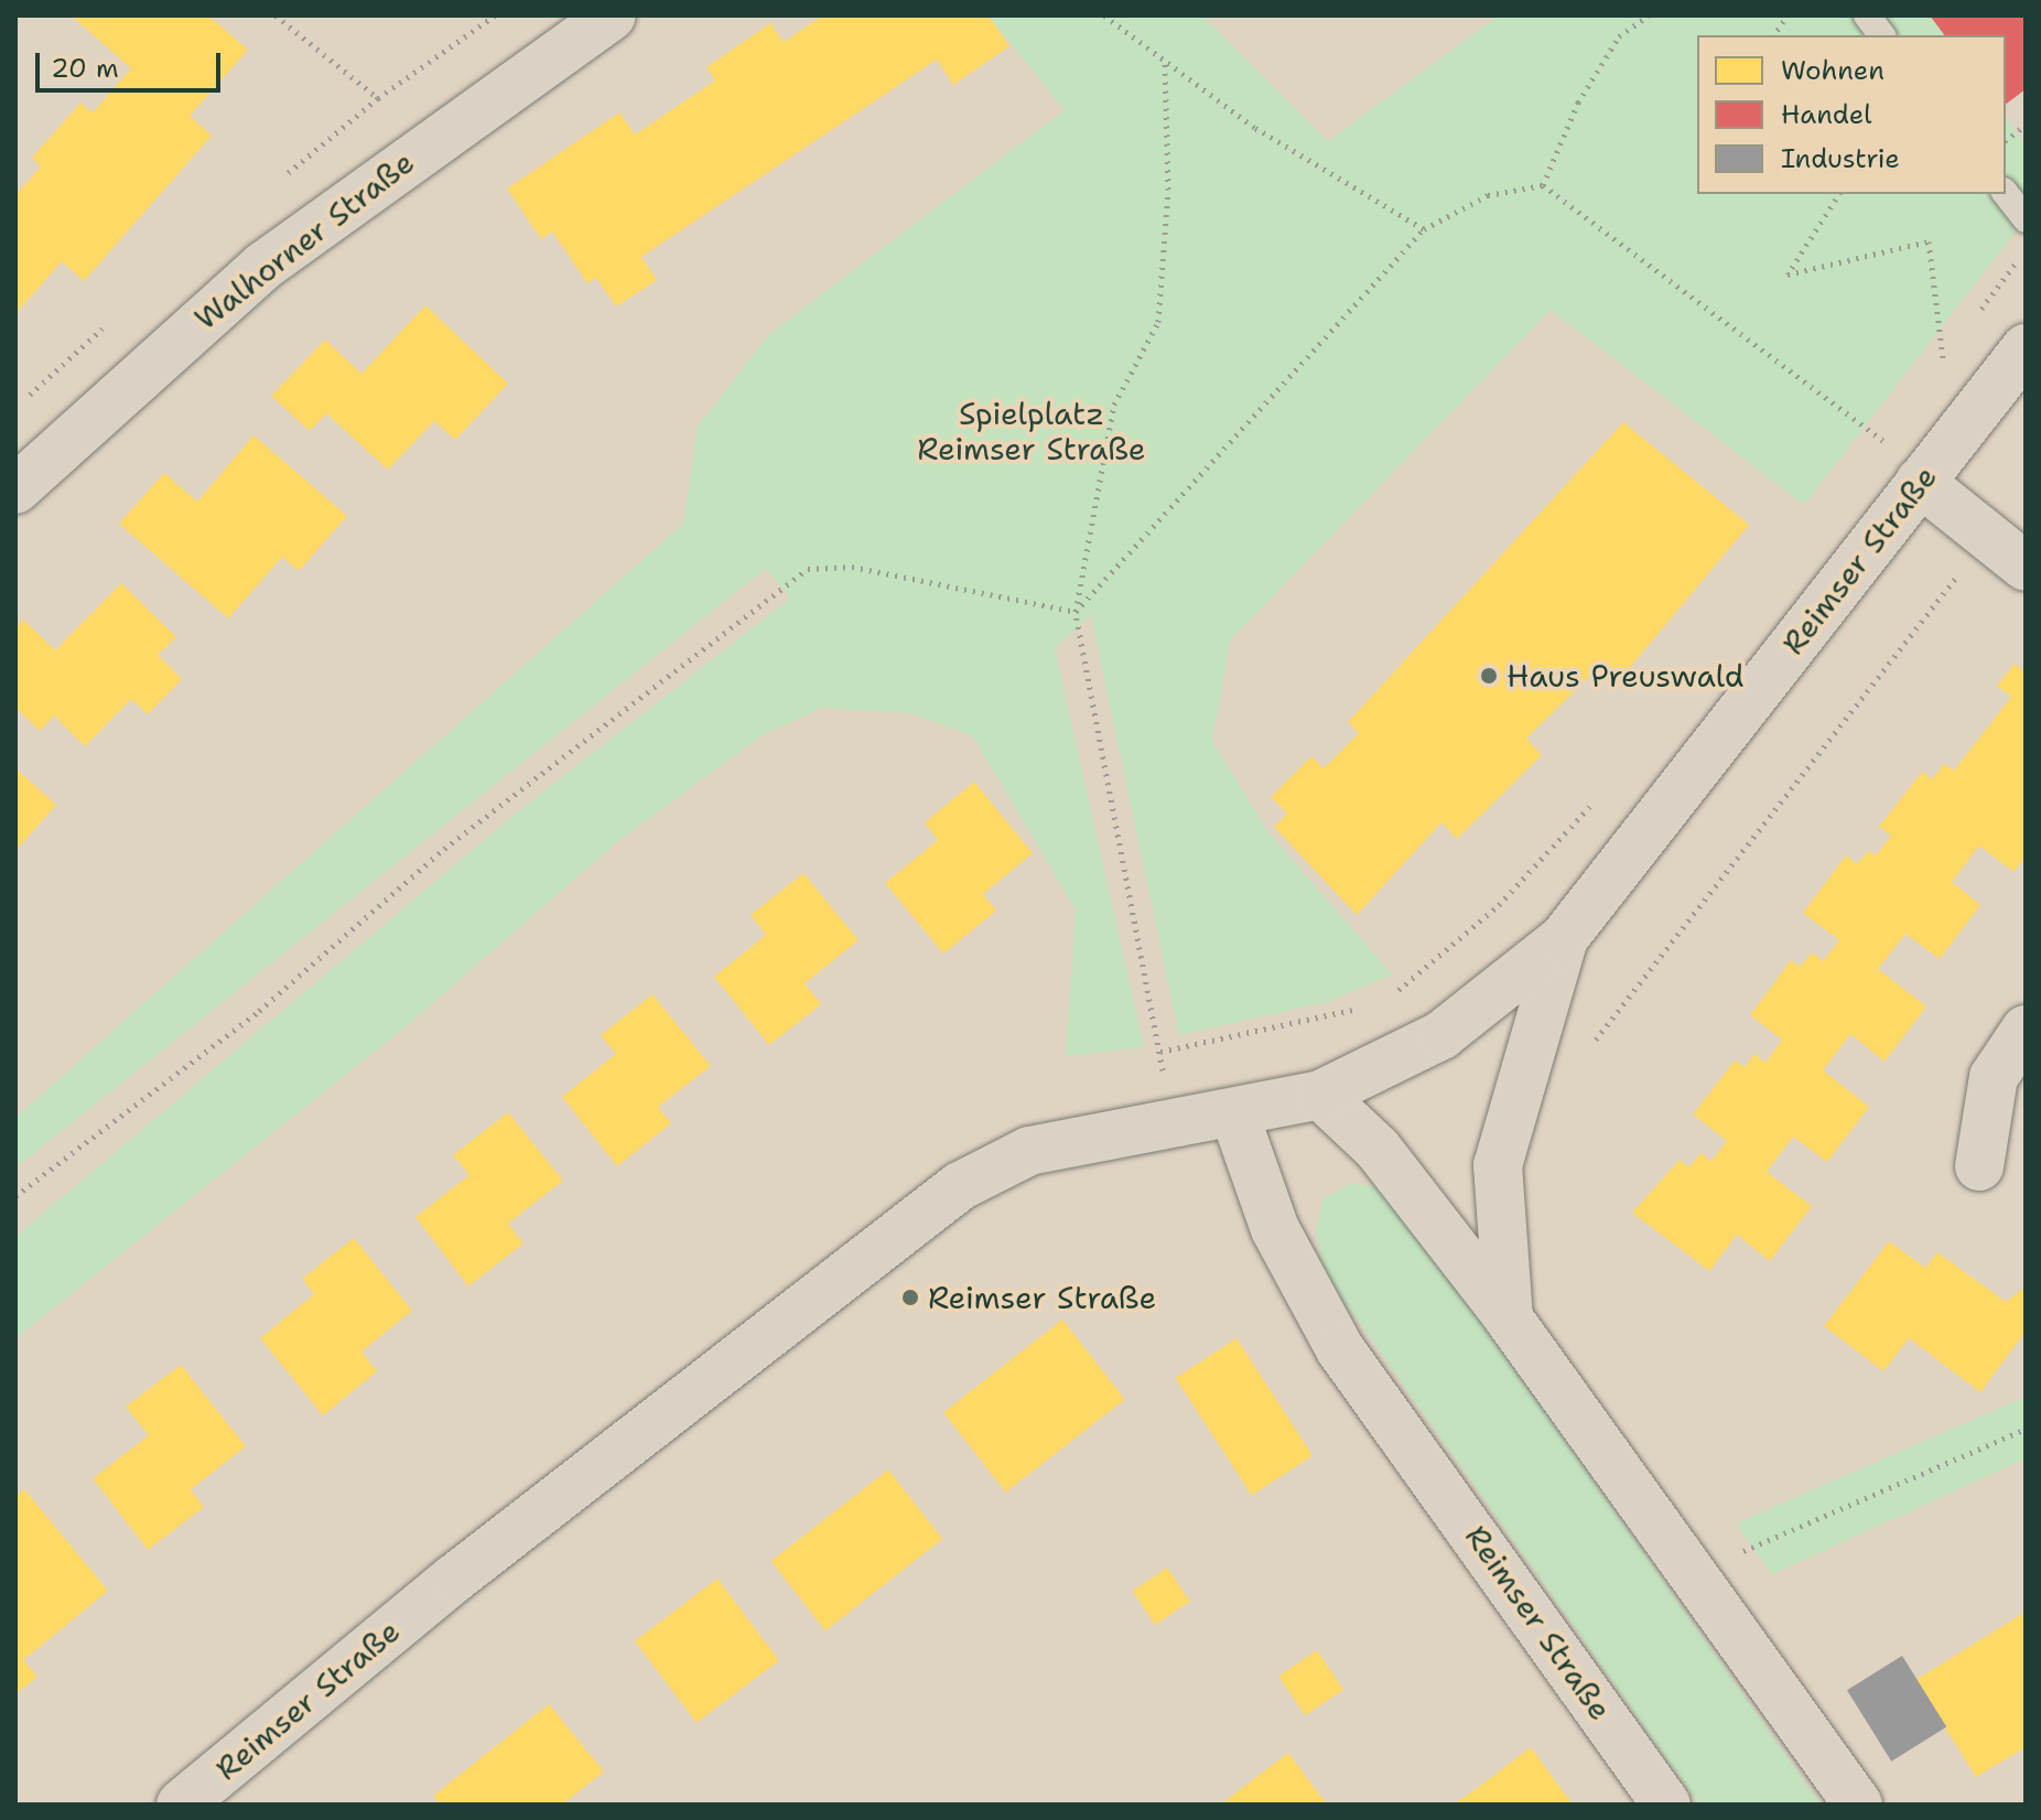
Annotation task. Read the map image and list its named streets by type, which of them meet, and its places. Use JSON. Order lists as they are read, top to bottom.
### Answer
{
  "streets": {
    "street": ["Walhorner Straße", "Reimser Straße"]
  },
  "parks": ["Spielplatz Reimser Straße"],
  "places": ["Haus Preuswald", "Reimser Straße"],
  "legend": ["Wohnen", "Handel", "Industrie"],
  "scale_bar": "20 m"
}
